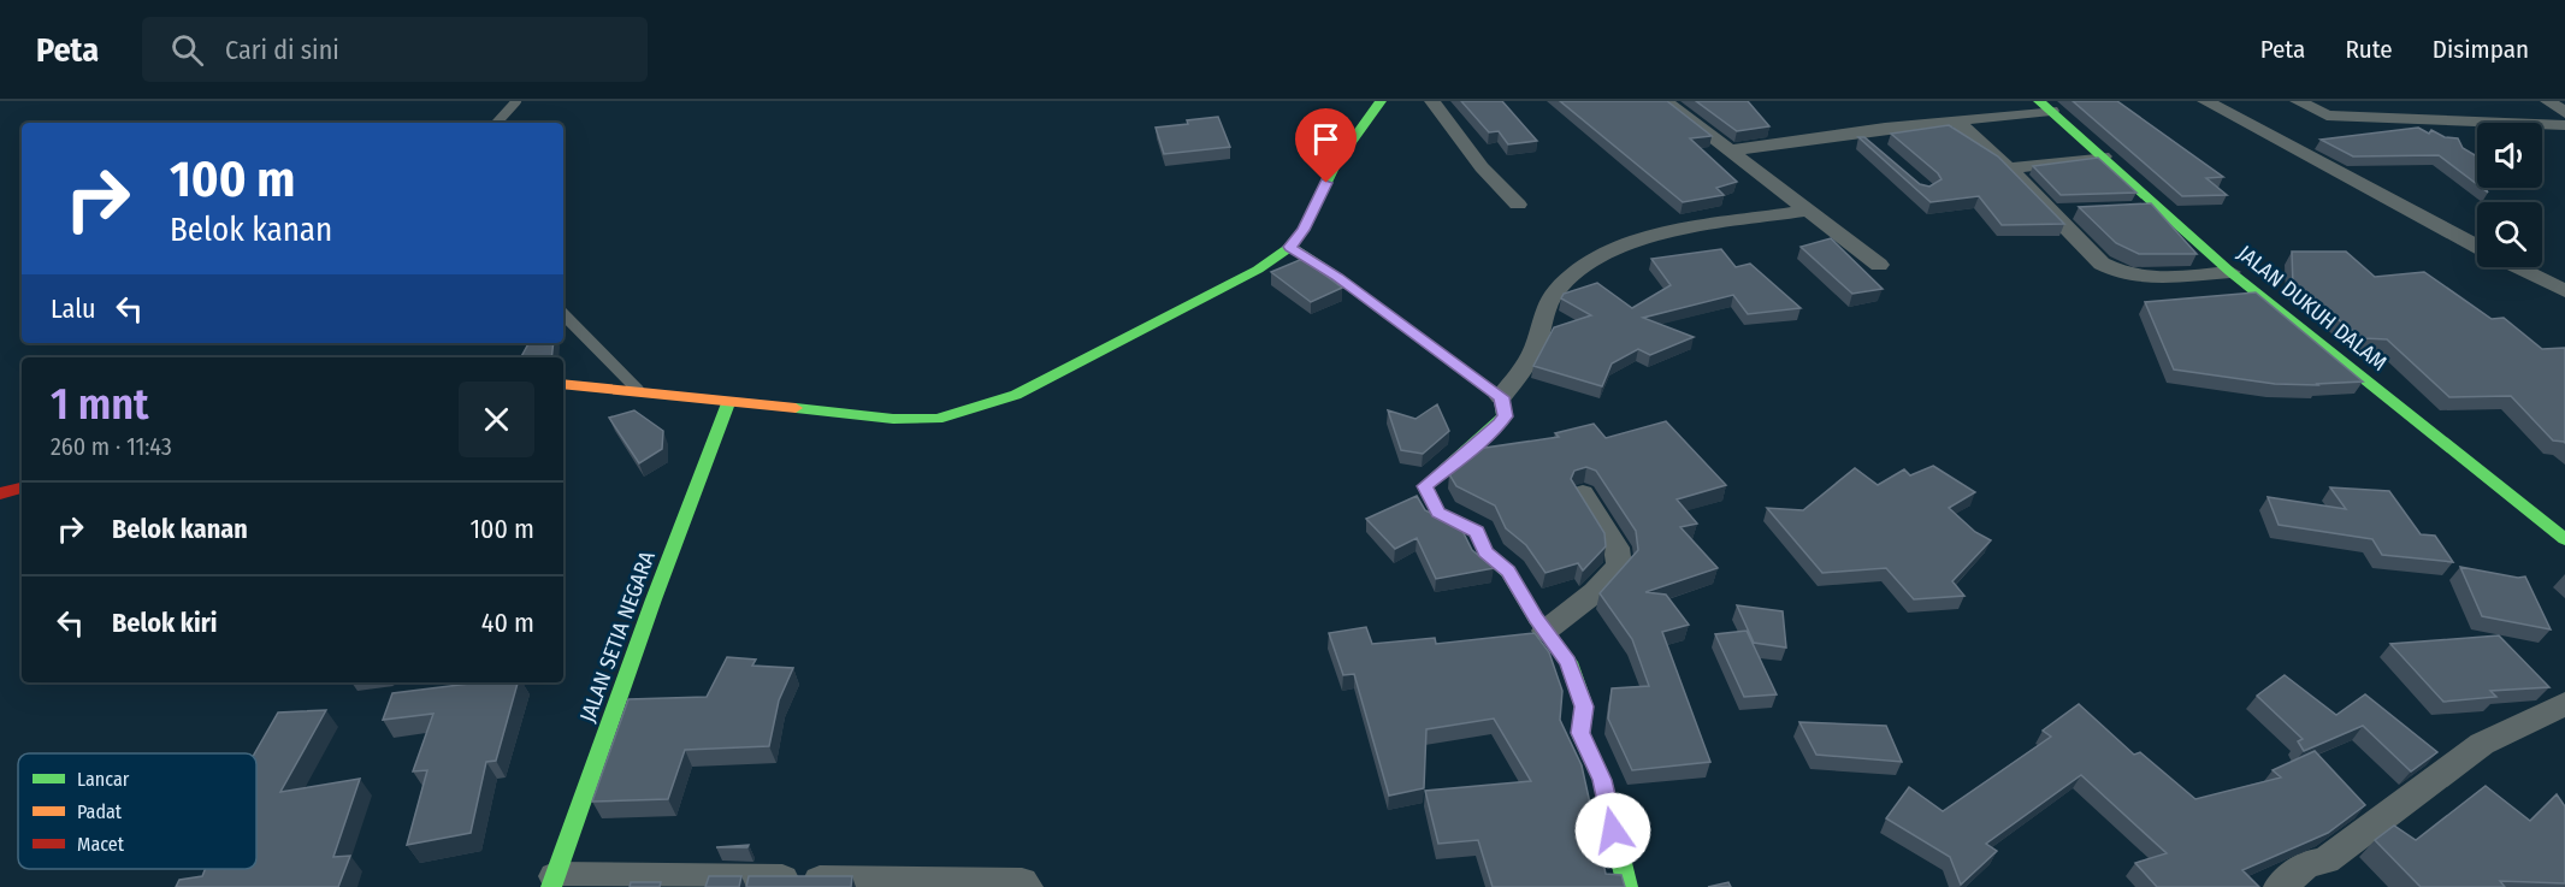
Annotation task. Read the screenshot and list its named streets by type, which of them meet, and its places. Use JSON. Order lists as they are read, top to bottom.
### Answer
{
  "streets": {
    "street": ["JALAN DUKUH DALAM", "JALAN SETIA NEGARA"]
  },
  "legend": ["Lancar", "Padat", "Macet"],
  "page": {
    "header": "Peta",
    "search": "Cari di sini",
    "nav": ["Peta", "Rute", "Disimpan"],
    "turn": ["100 m", "Belok kanan"],
    "then": "Lalu",
    "heading": ["1 mnt", "260 m · 11:43"],
    "list": [
      {
        "name": "Belok kanan",
        "value": "100 m"
      },
      {
        "name": "Belok kiri",
        "value": "40 m"
      }
    ]
  }
}
